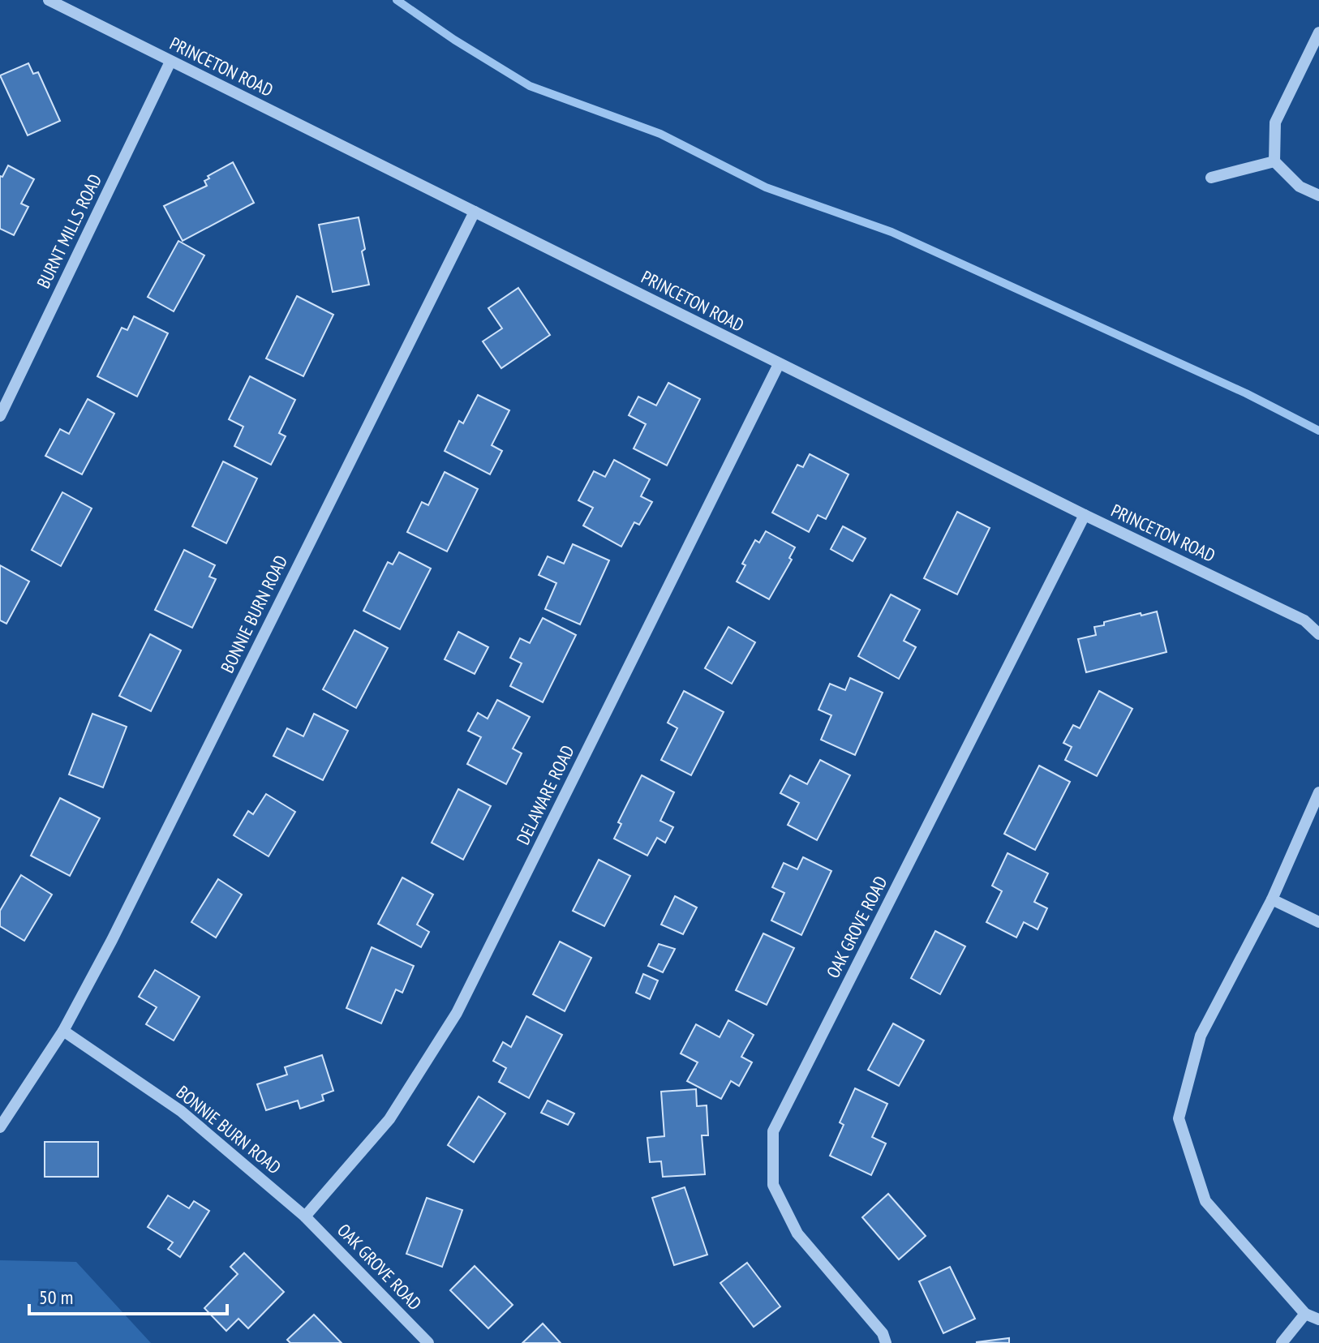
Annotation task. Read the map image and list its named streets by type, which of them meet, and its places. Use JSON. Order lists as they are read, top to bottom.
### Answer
{
  "streets": {
    "street": [
      "PRINCETON ROAD",
      "BURNT MILLS ROAD",
      "BONNIE BURN ROAD",
      "DELAWARE ROAD",
      "OAK GROVE ROAD"
    ]
  },
  "crossings": [
    ["PRINCETON ROAD", "BURNT MILLS ROAD"],
    ["PRINCETON ROAD", "BONNIE BURN ROAD"],
    ["PRINCETON ROAD", "DELAWARE ROAD"],
    ["PRINCETON ROAD", "OAK GROVE ROAD"],
    ["BONNIE BURN ROAD", "DELAWARE ROAD"],
    ["BONNIE BURN ROAD", "OAK GROVE ROAD"],
    ["DELAWARE ROAD", "OAK GROVE ROAD"]
  ],
  "scale_bar": "50 m"
}
